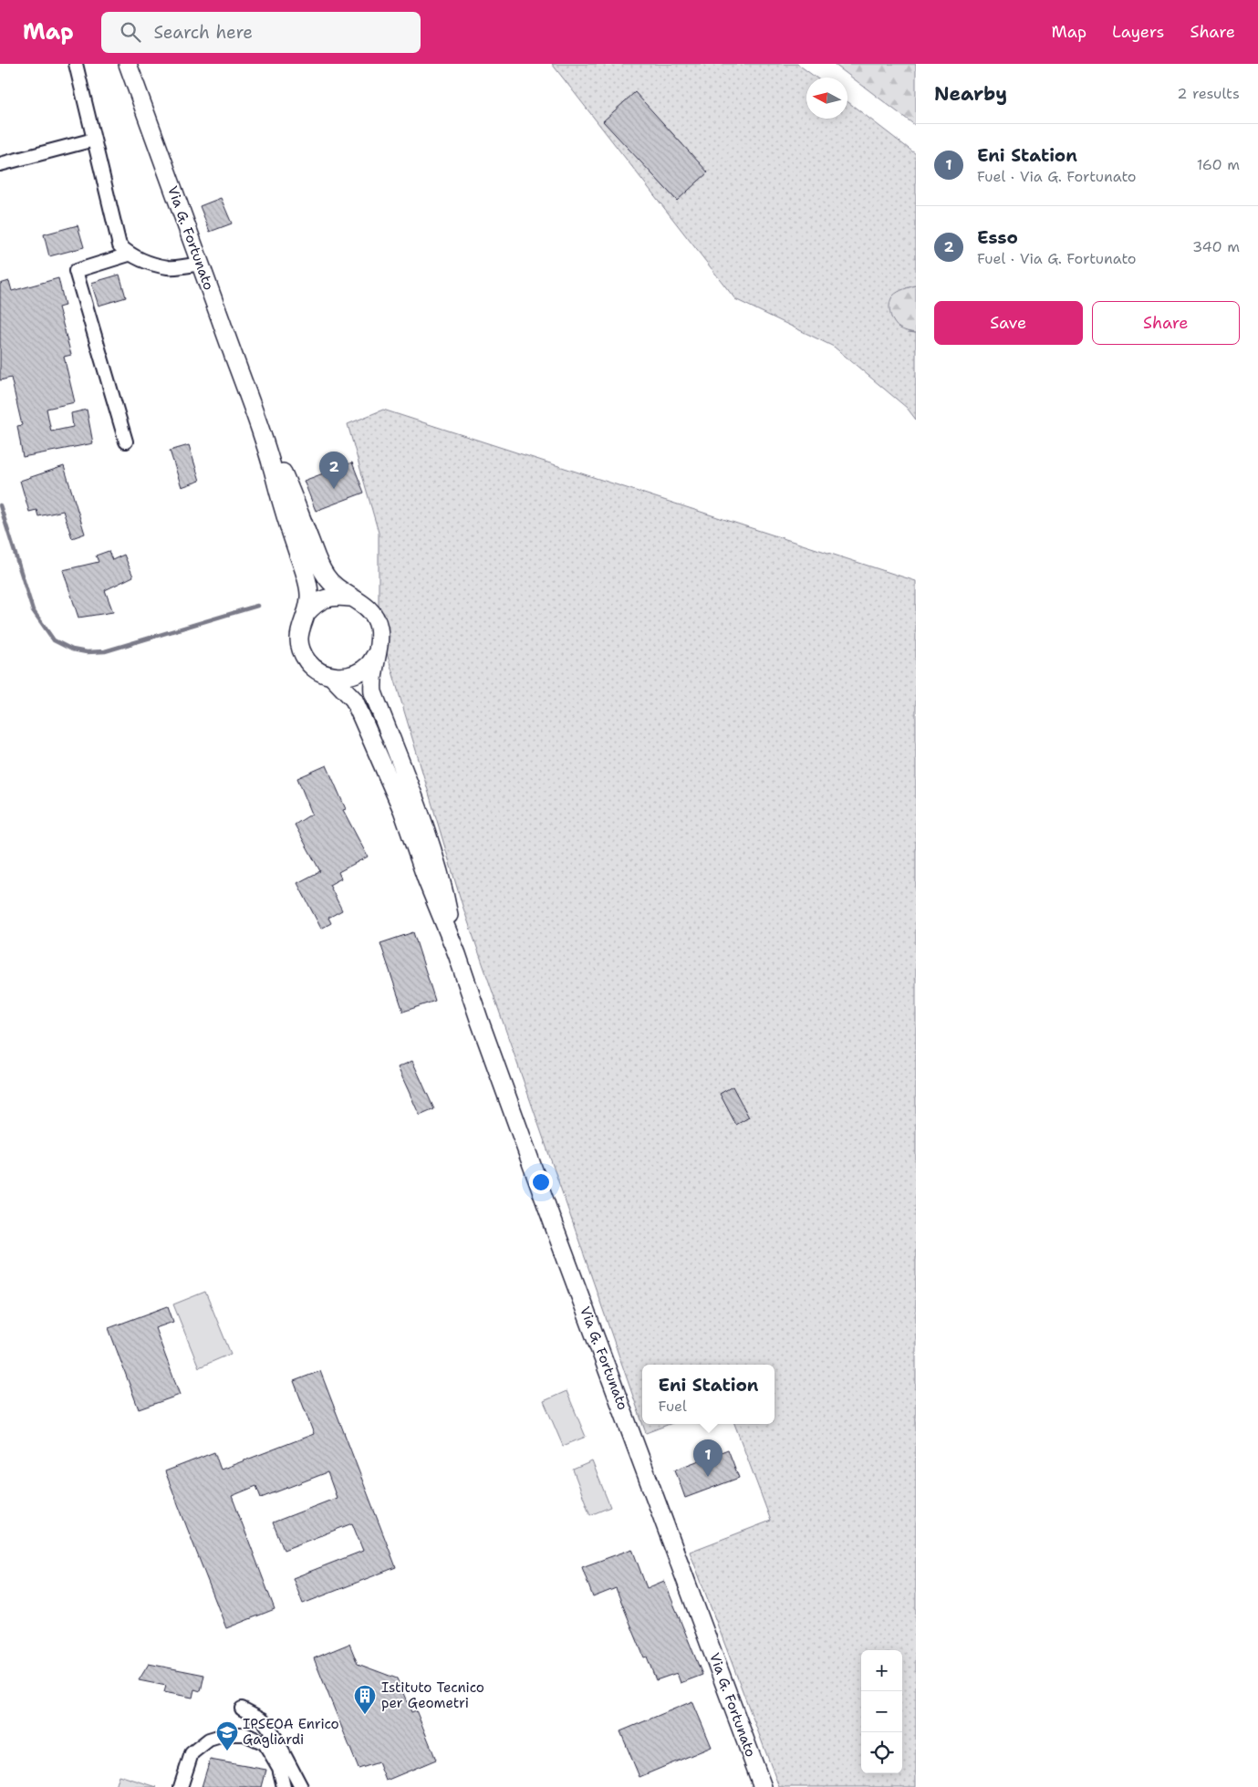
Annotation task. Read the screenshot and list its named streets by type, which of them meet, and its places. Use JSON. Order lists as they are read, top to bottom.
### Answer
{
  "streets": {
    "main road": ["Via G. Fortunato"]
  },
  "places": {
    "building": ["Istituto Tecnico per Geometri"],
    "school or university": ["IPSEOA Enrico Gagliardi"]
  },
  "north": "left",
  "page": {
    "header": "Map",
    "search": "Search here",
    "nav": ["Map", "Layers", "Share"],
    "heading": ["Nearby", "2 results"],
    "list": [
      {
        "mark": "1",
        "name": "Eni Station",
        "note": "Fuel · Via G. Fortunato",
        "value": "160 m"
      },
      {
        "mark": "2",
        "name": "Esso",
        "note": "Fuel · Via G. Fortunato",
        "value": "340 m"
      }
    ],
    "buttons": ["Save", "Share"],
    "pins": ["2", "1"],
    "popup": ["Eni Station", "Fuel"],
    "map_buttons": ["+", "−"]
  }
}
